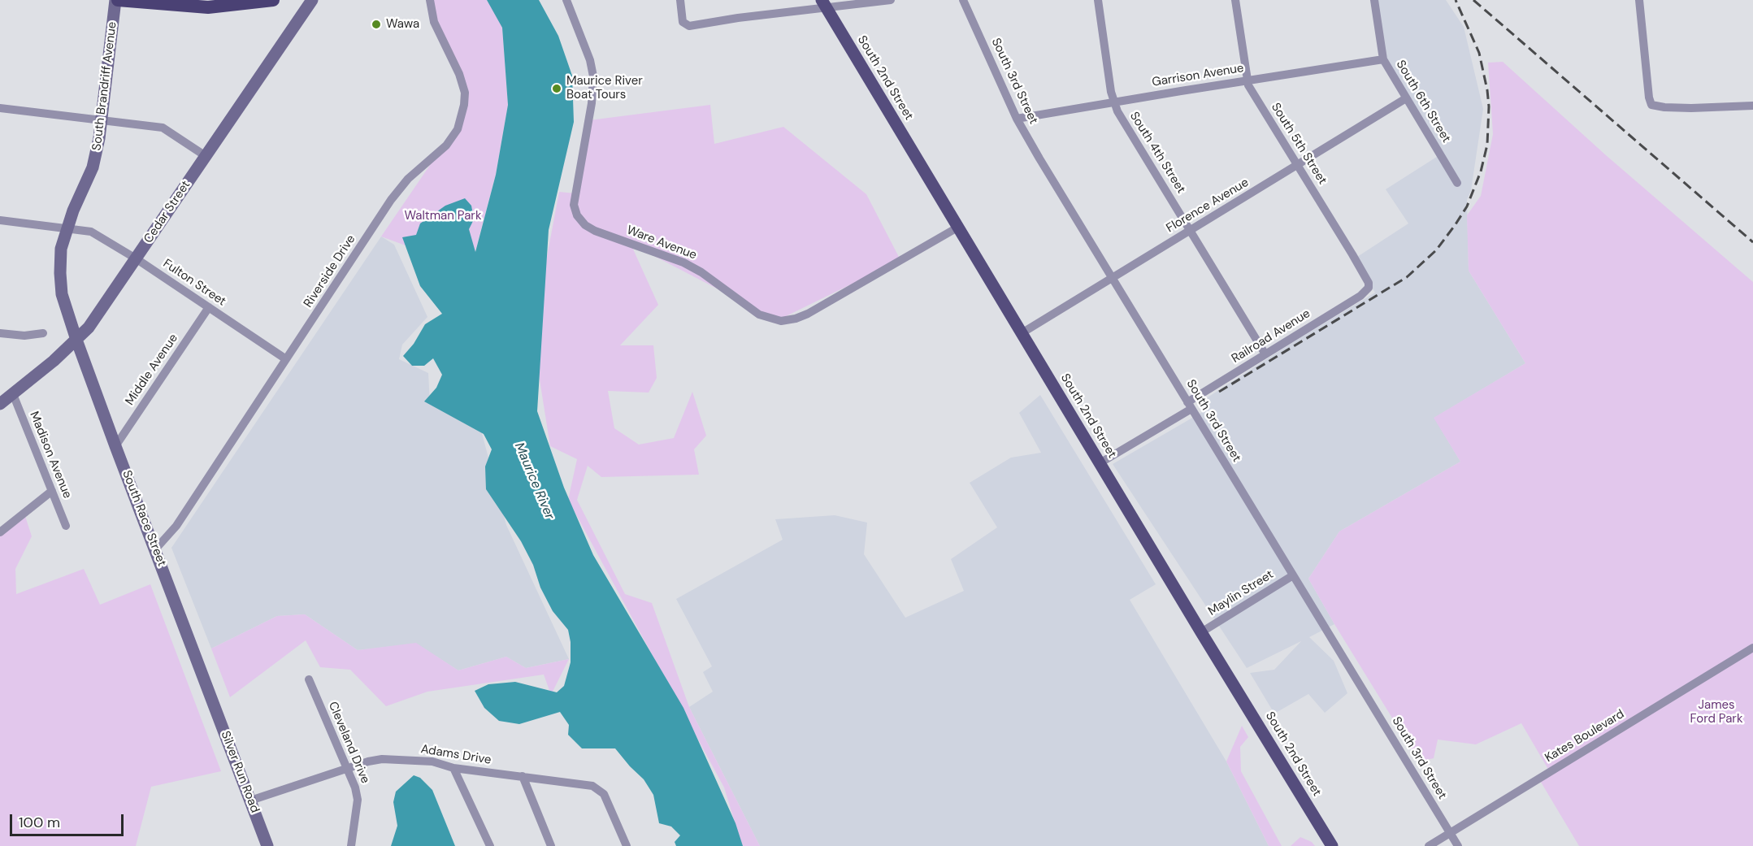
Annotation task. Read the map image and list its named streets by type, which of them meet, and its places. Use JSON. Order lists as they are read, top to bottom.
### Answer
{
  "streets": {
    "main road": [
      "South 2nd Street",
      "South Brandriff Avenue",
      "Cedar Street",
      "South Race Street",
      "Silver Run Road"
    ],
    "street": [
      "Garrison Avenue",
      "South 3rd Street",
      "South 6th Street",
      "South 5th Street",
      "South 4th Street",
      "Florence Avenue",
      "Ware Avenue",
      "Riverside Drive",
      "Fulton Street",
      "Railroad Avenue",
      "Middle Avenue",
      "Madison Avenue",
      "Maylin Street",
      "Kates Boulevard",
      "Cleveland Drive",
      "Adams Drive"
    ]
  },
  "crossings": [
    ["Garrison Avenue", "South 3rd Street"],
    ["Garrison Avenue", "South 6th Street"],
    ["Garrison Avenue", "South 5th Street"],
    ["Garrison Avenue", "South 4th Street"],
    ["South 2nd Street", "Florence Avenue"],
    ["South 2nd Street", "Ware Avenue"],
    ["South 2nd Street", "Railroad Avenue"],
    ["South 2nd Street", "Maylin Street"],
    ["South 3rd Street", "Florence Avenue"],
    ["South 3rd Street", "Railroad Avenue"],
    ["South 3rd Street", "Maylin Street"],
    ["South 3rd Street", "Kates Boulevard"],
    ["South Brandriff Avenue", "Cedar Street"],
    ["South Brandriff Avenue", "Fulton Street"],
    ["South Brandriff Avenue", "South Race Street"],
    ["South 6th Street", "Florence Avenue"],
    ["South 5th Street", "Florence Avenue"],
    ["South 5th Street", "Railroad Avenue"],
    ["South 4th Street", "Florence Avenue"],
    ["South 4th Street", "Railroad Avenue"],
    ["Cedar Street", "Fulton Street"],
    ["Cedar Street", "Madison Avenue"],
    ["Cedar Street", "South Race Street"],
    ["Riverside Drive", "Fulton Street"],
    ["Riverside Drive", "South Race Street"],
    ["Fulton Street", "Middle Avenue"],
    ["Middle Avenue", "South Race Street"],
    ["South Race Street", "Silver Run Road"],
    ["Cleveland Drive", "Adams Drive"],
    ["Adams Drive", "Silver Run Road"]
  ],
  "water": ["Maurice River"],
  "parks": ["Waltman Park", "James Ford Park"],
  "places": ["Wawa", "Maurice River Boat Tours"],
  "scale_bar": "100 m"
}
